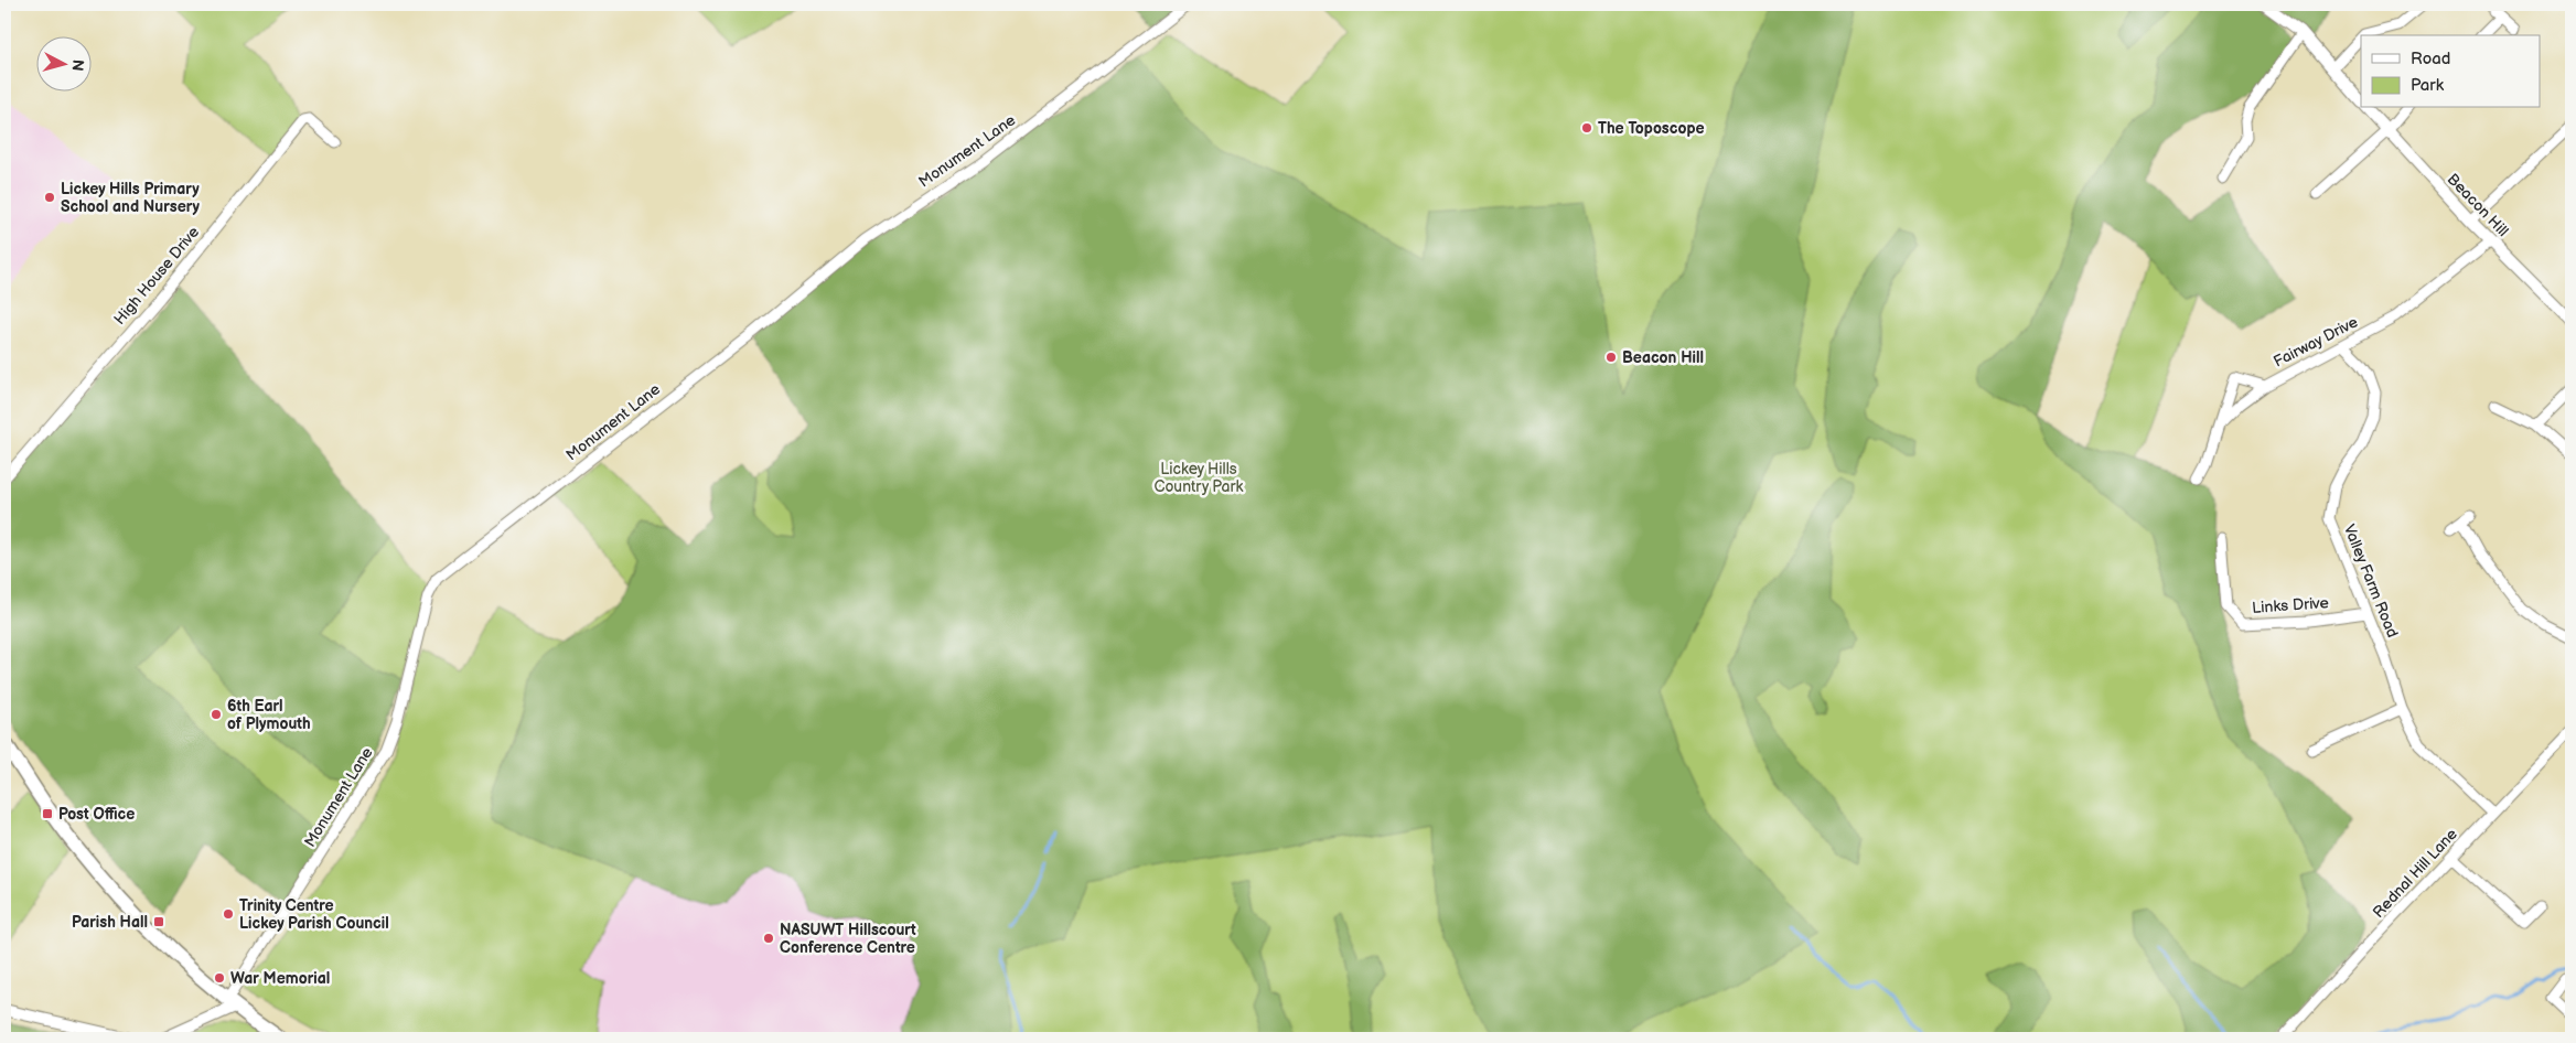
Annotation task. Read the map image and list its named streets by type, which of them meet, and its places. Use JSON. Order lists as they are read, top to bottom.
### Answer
{
  "streets": {
    "street": [
      "Monument Lane",
      "Beacon Hill",
      "High House Drive",
      "Fairway Drive",
      "Valley Farm Road",
      "Links Drive",
      "Rednal Hill Lane"
    ]
  },
  "crossings": [
    ["Beacon Hill", "Fairway Drive"],
    ["Fairway Drive", "Valley Farm Road"],
    ["Valley Farm Road", "Links Drive"],
    ["Valley Farm Road", "Rednal Hill Lane"]
  ],
  "parks": ["Lickey Hills Country Park"],
  "places": {
    "other": [
      "The Toposcope",
      "Lickey Hills Primary School and Nursery",
      "Beacon Hill",
      "6th Earl of Plymouth",
      "Trinity Centre Lickey Parish Council",
      "NASUWT Hillscourt Conference Centre",
      "War Memorial"
    ],
    "transit": ["Post Office", "Parish Hall"]
  },
  "legend": ["Road", "Park"],
  "north": "right"
}
